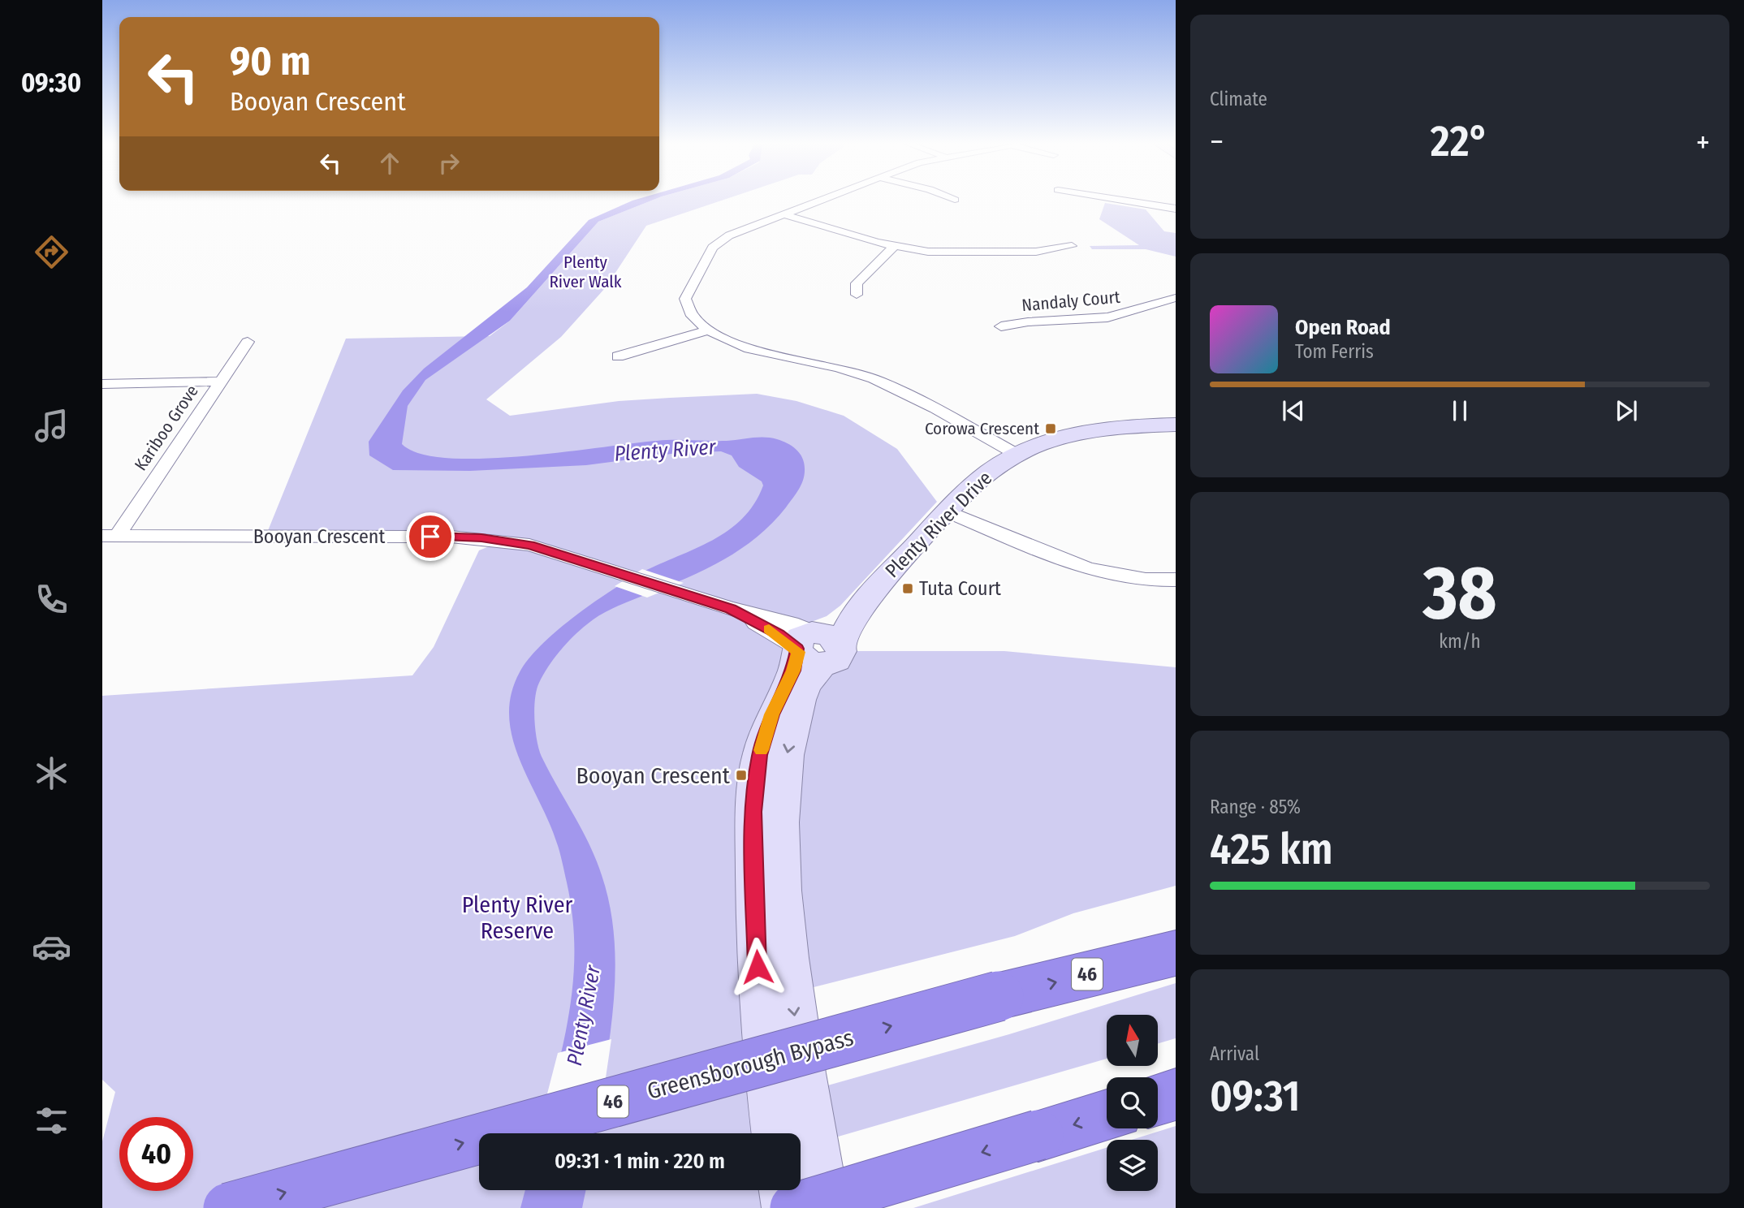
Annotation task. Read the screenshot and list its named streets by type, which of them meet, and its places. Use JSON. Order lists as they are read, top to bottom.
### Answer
{
  "streets": {
    "highway": ["46", "Greensborough Bypass"],
    "street": [
      "Nandaly Court",
      "Kariboo Grove",
      "Plenty River Drive",
      "Booyan Crescent"
    ]
  },
  "crossings": [
    ["Kariboo Grove", "Booyan Crescent"],
    ["Plenty River Drive", "Booyan Crescent"]
  ],
  "water": ["Plenty River"],
  "parks": ["Plenty River Walk", "Plenty River Reserve"],
  "places": {
    "transit": ["Corowa Crescent", "Tuta Court", "Booyan Crescent"]
  },
  "north": "top",
  "page": {
    "tabs": "09:30",
    "tile": [
      "Climate",
      ["38", "km/h"],
      ["Range · 85%", "425 km"],
      ["Arrival", "09:31"]
    ],
    "turn": ["90 m", "Booyan Crescent"],
    "heat": ["−", "22°", "+"],
    "song": ["Open Road", "Tom Ferris"],
    "limit": "40",
    "trip": "09:31 · 1 min · 220 m"
  }
}
